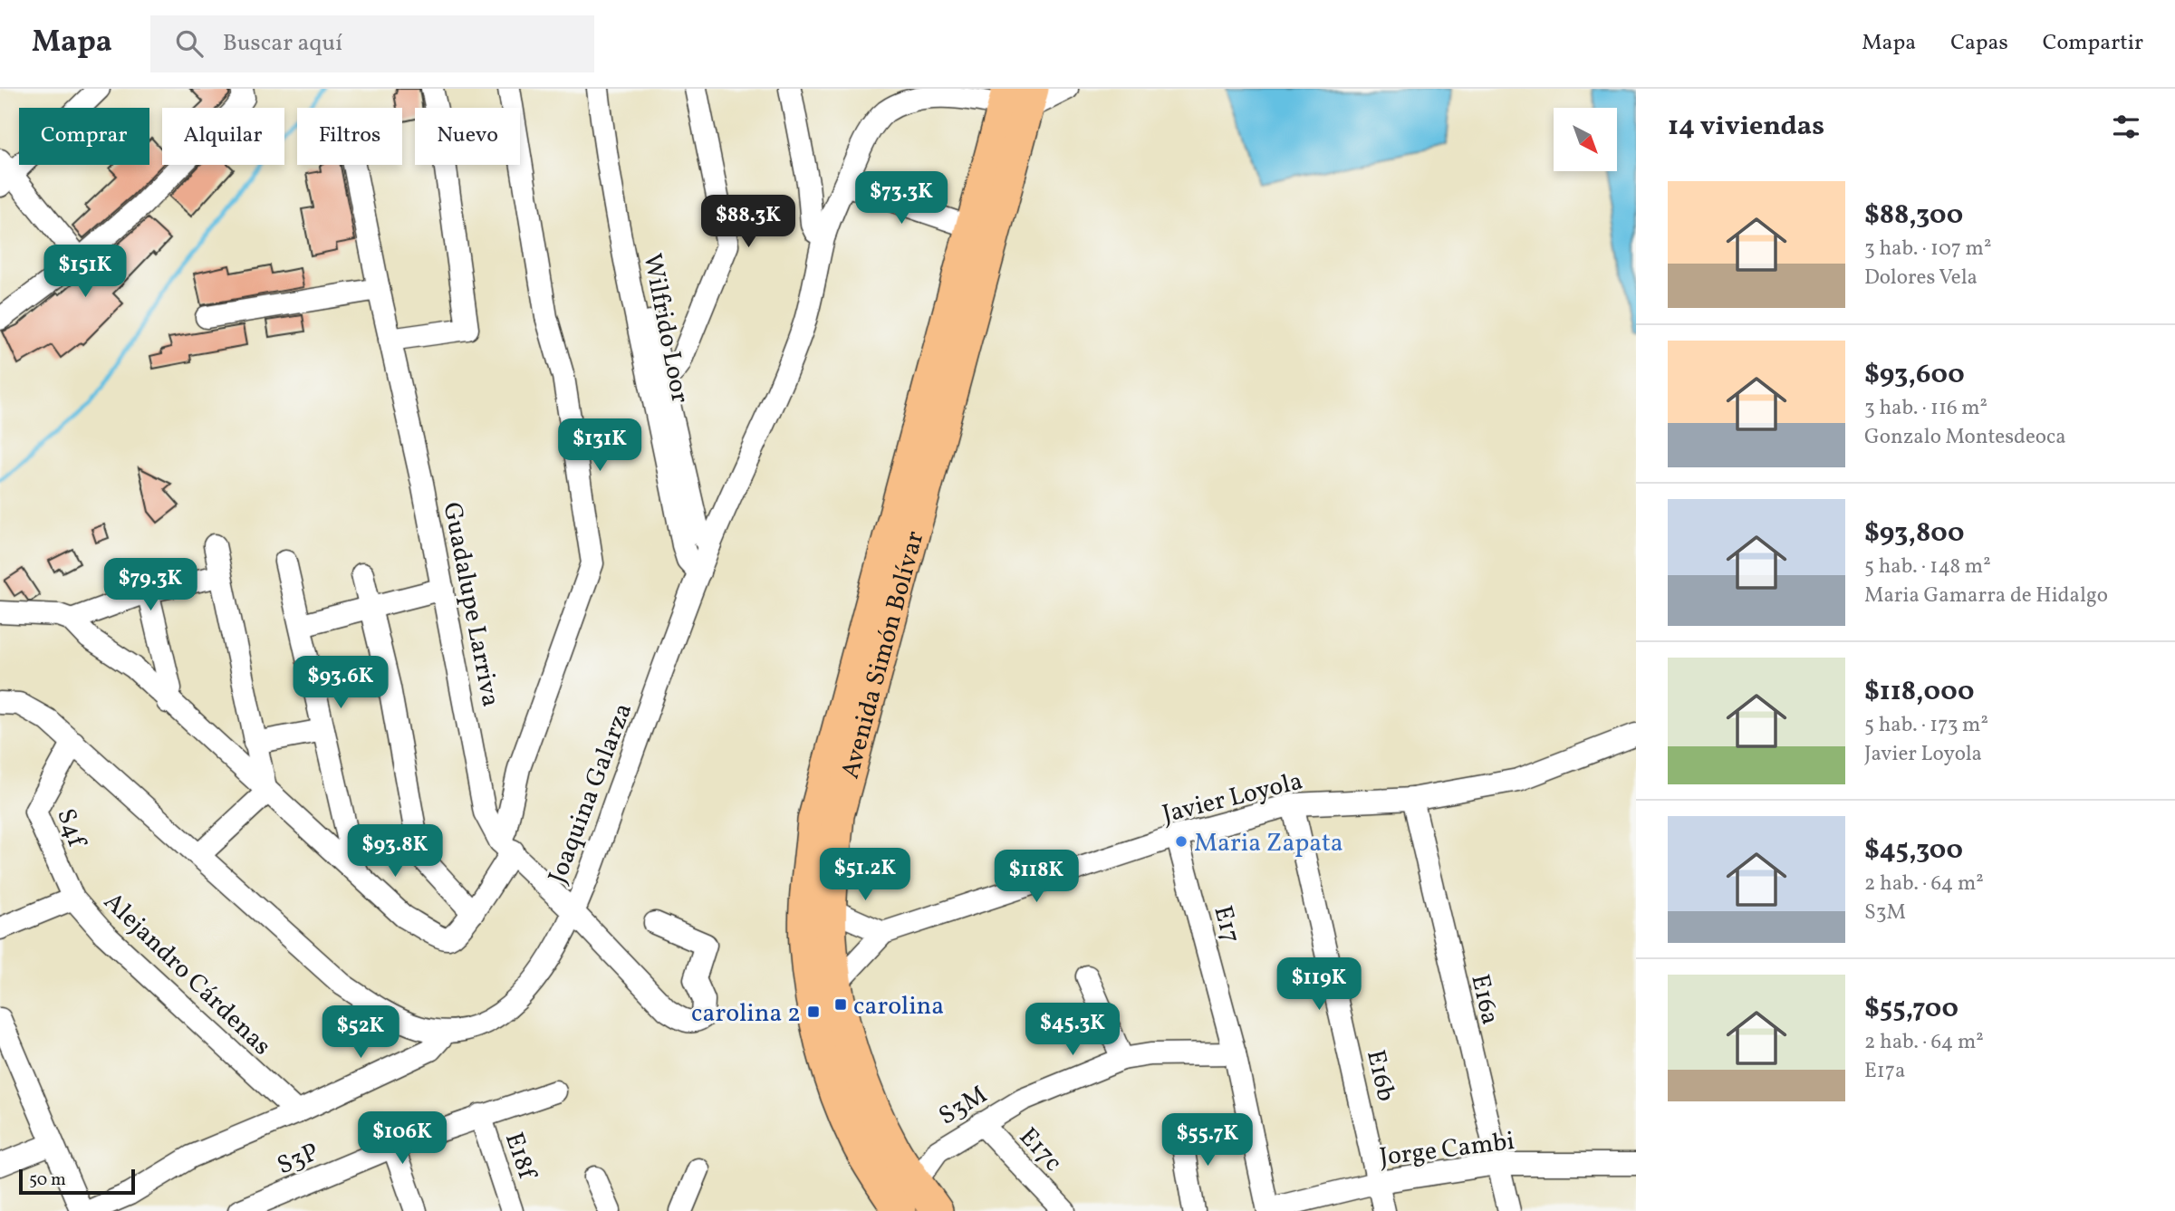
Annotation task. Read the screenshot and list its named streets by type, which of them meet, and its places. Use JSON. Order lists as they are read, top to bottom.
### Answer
{
  "streets": {
    "highway": ["Avenida Simón Bolívar"],
    "street": [
      "Wilfrido Loor",
      "Guadalupe Larriva",
      "Joaquina Galarza",
      "Javier Loyola",
      "S4f",
      "E17",
      "Alejandro Cárdenas",
      "E16a",
      "E16b",
      "S3M",
      "Jorge Cambi",
      "E17c",
      "E18f",
      "S3P"
    ]
  },
  "crossings": [
    ["Wilfrido Loor", "Joaquina Galarza"],
    ["Guadalupe Larriva", "Joaquina Galarza"],
    ["Avenida Simón Bolívar", "Joaquina Galarza"],
    ["Avenida Simón Bolívar", "Javier Loyola"],
    ["Avenida Simón Bolívar", "S3M"],
    ["Joaquina Galarza", "S4f"],
    ["Javier Loyola", "E17"],
    ["Javier Loyola", "E16a"],
    ["Javier Loyola", "E16b"],
    ["S4f", "Alejandro Cárdenas"],
    ["E17", "S3M"],
    ["E17", "Jorge Cambi"],
    ["E16a", "Jorge Cambi"],
    ["E16b", "Jorge Cambi"],
    ["S3M", "E17c"],
    ["E18f", "S3P"]
  ],
  "places": {
    "other": ["Maria Zapata"],
    "transit": ["carolina", "carolina 2"]
  },
  "scale_bar": "50 m",
  "north": "bottom right",
  "page": {
    "header": "Mapa",
    "search": "Buscar aquí",
    "nav": ["Mapa", "Capas", "Compartir"],
    "heading": "14 viviendas",
    "chip": [
      "Comprar",
      "Alquilar",
      "Filtros",
      "Nuevo"
    ],
    "list": [
      {
        "name": "$88,300",
        "note": "3 hab. · 107 m² · Dolores Vela"
      },
      {
        "name": "$93,600",
        "note": "3 hab. · 116 m² · Gonzalo Montesdeoca"
      },
      {
        "name": "$93,800",
        "note": "5 hab. · 148 m² · Maria Gamarra de Hidalgo"
      },
      {
        "name": "$118,000",
        "note": "5 hab. · 173 m² · Javier Loyola"
      },
      {
        "name": "$45,300",
        "note": "2 hab. · 64 m² · S3M"
      },
      {
        "name": "$55,700",
        "note": "2 hab. · 64 m² · E17a"
      }
    ],
    "price": [
      "$73.3K",
      "$88.3K",
      "$151K",
      "$131K",
      "$79.3K",
      "$93.6K",
      "$93.8K",
      "$51.2K",
      "$118K",
      "$119K",
      "$45.3K",
      "$52K",
      "$106K",
      "$55.7K"
    ],
    "scale": "50 m"
  }
}
